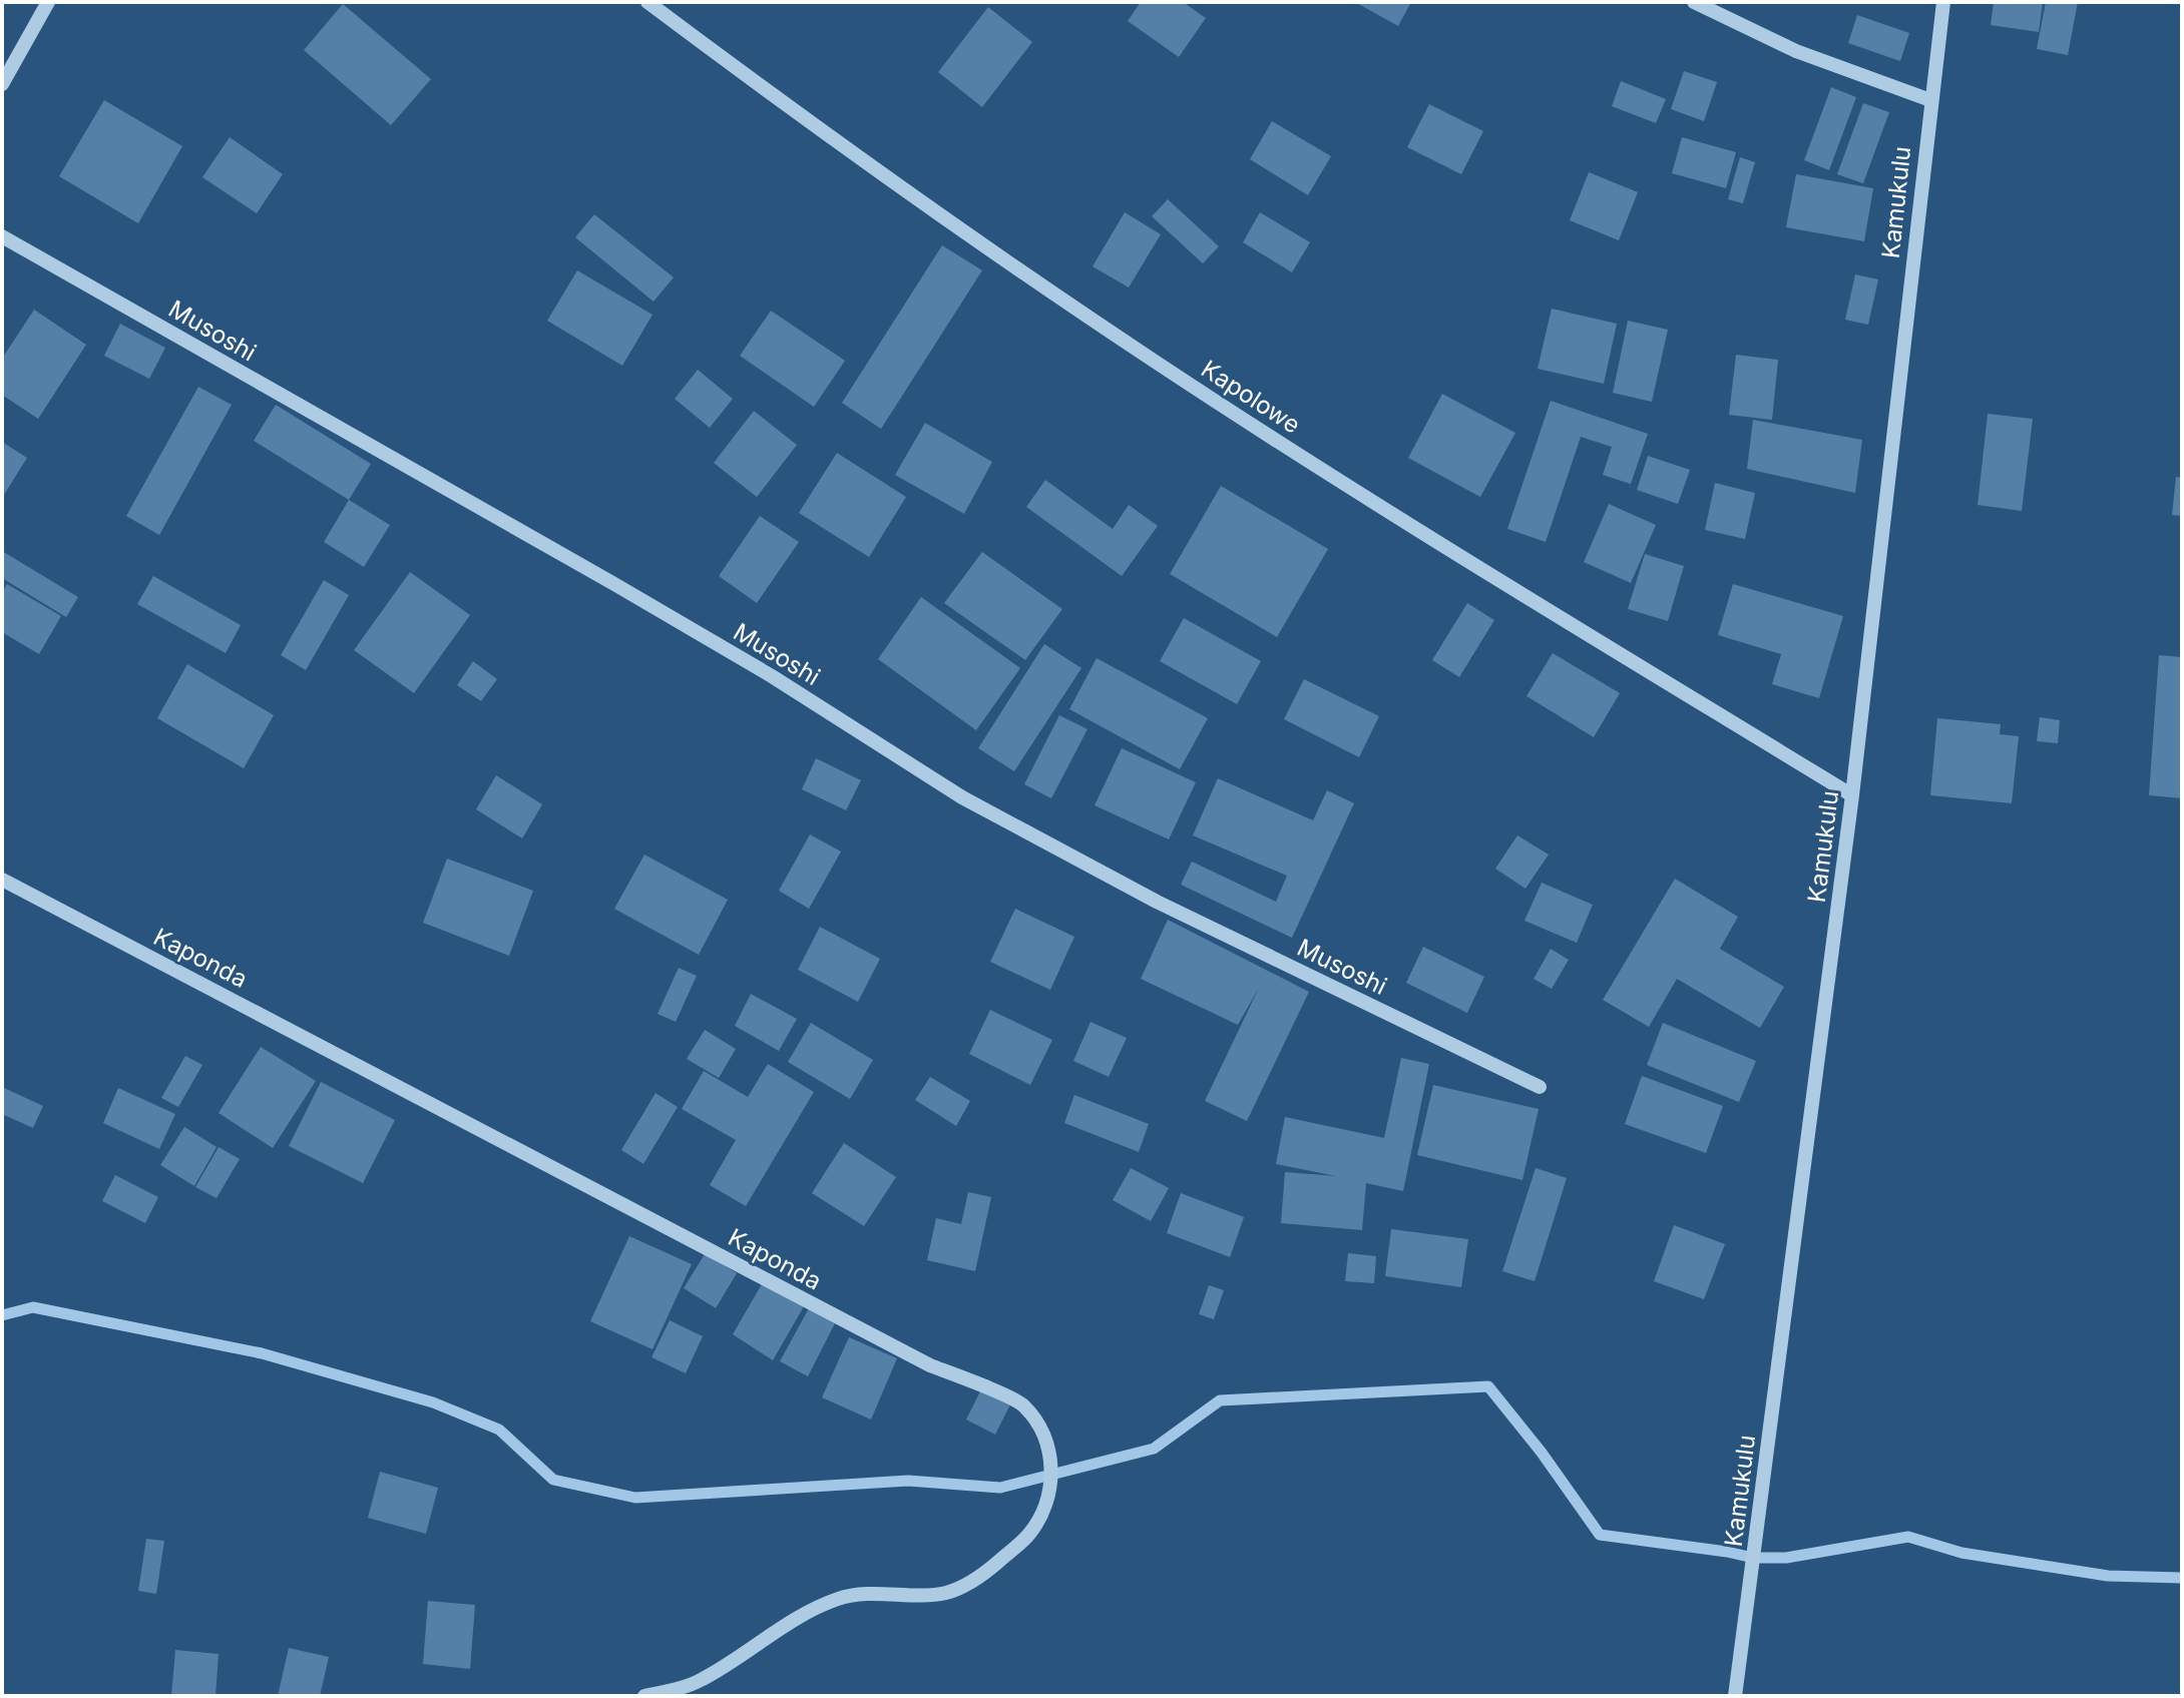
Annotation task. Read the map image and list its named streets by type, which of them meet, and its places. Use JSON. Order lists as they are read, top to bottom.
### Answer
{
  "streets": {
    "street": [
      "Kamukulu",
      "Musoshi",
      "Kapolowe",
      "Kaponda"
    ]
  },
  "crossings": [
    ["Kamukulu", "Kapolowe"]
  ]
}
